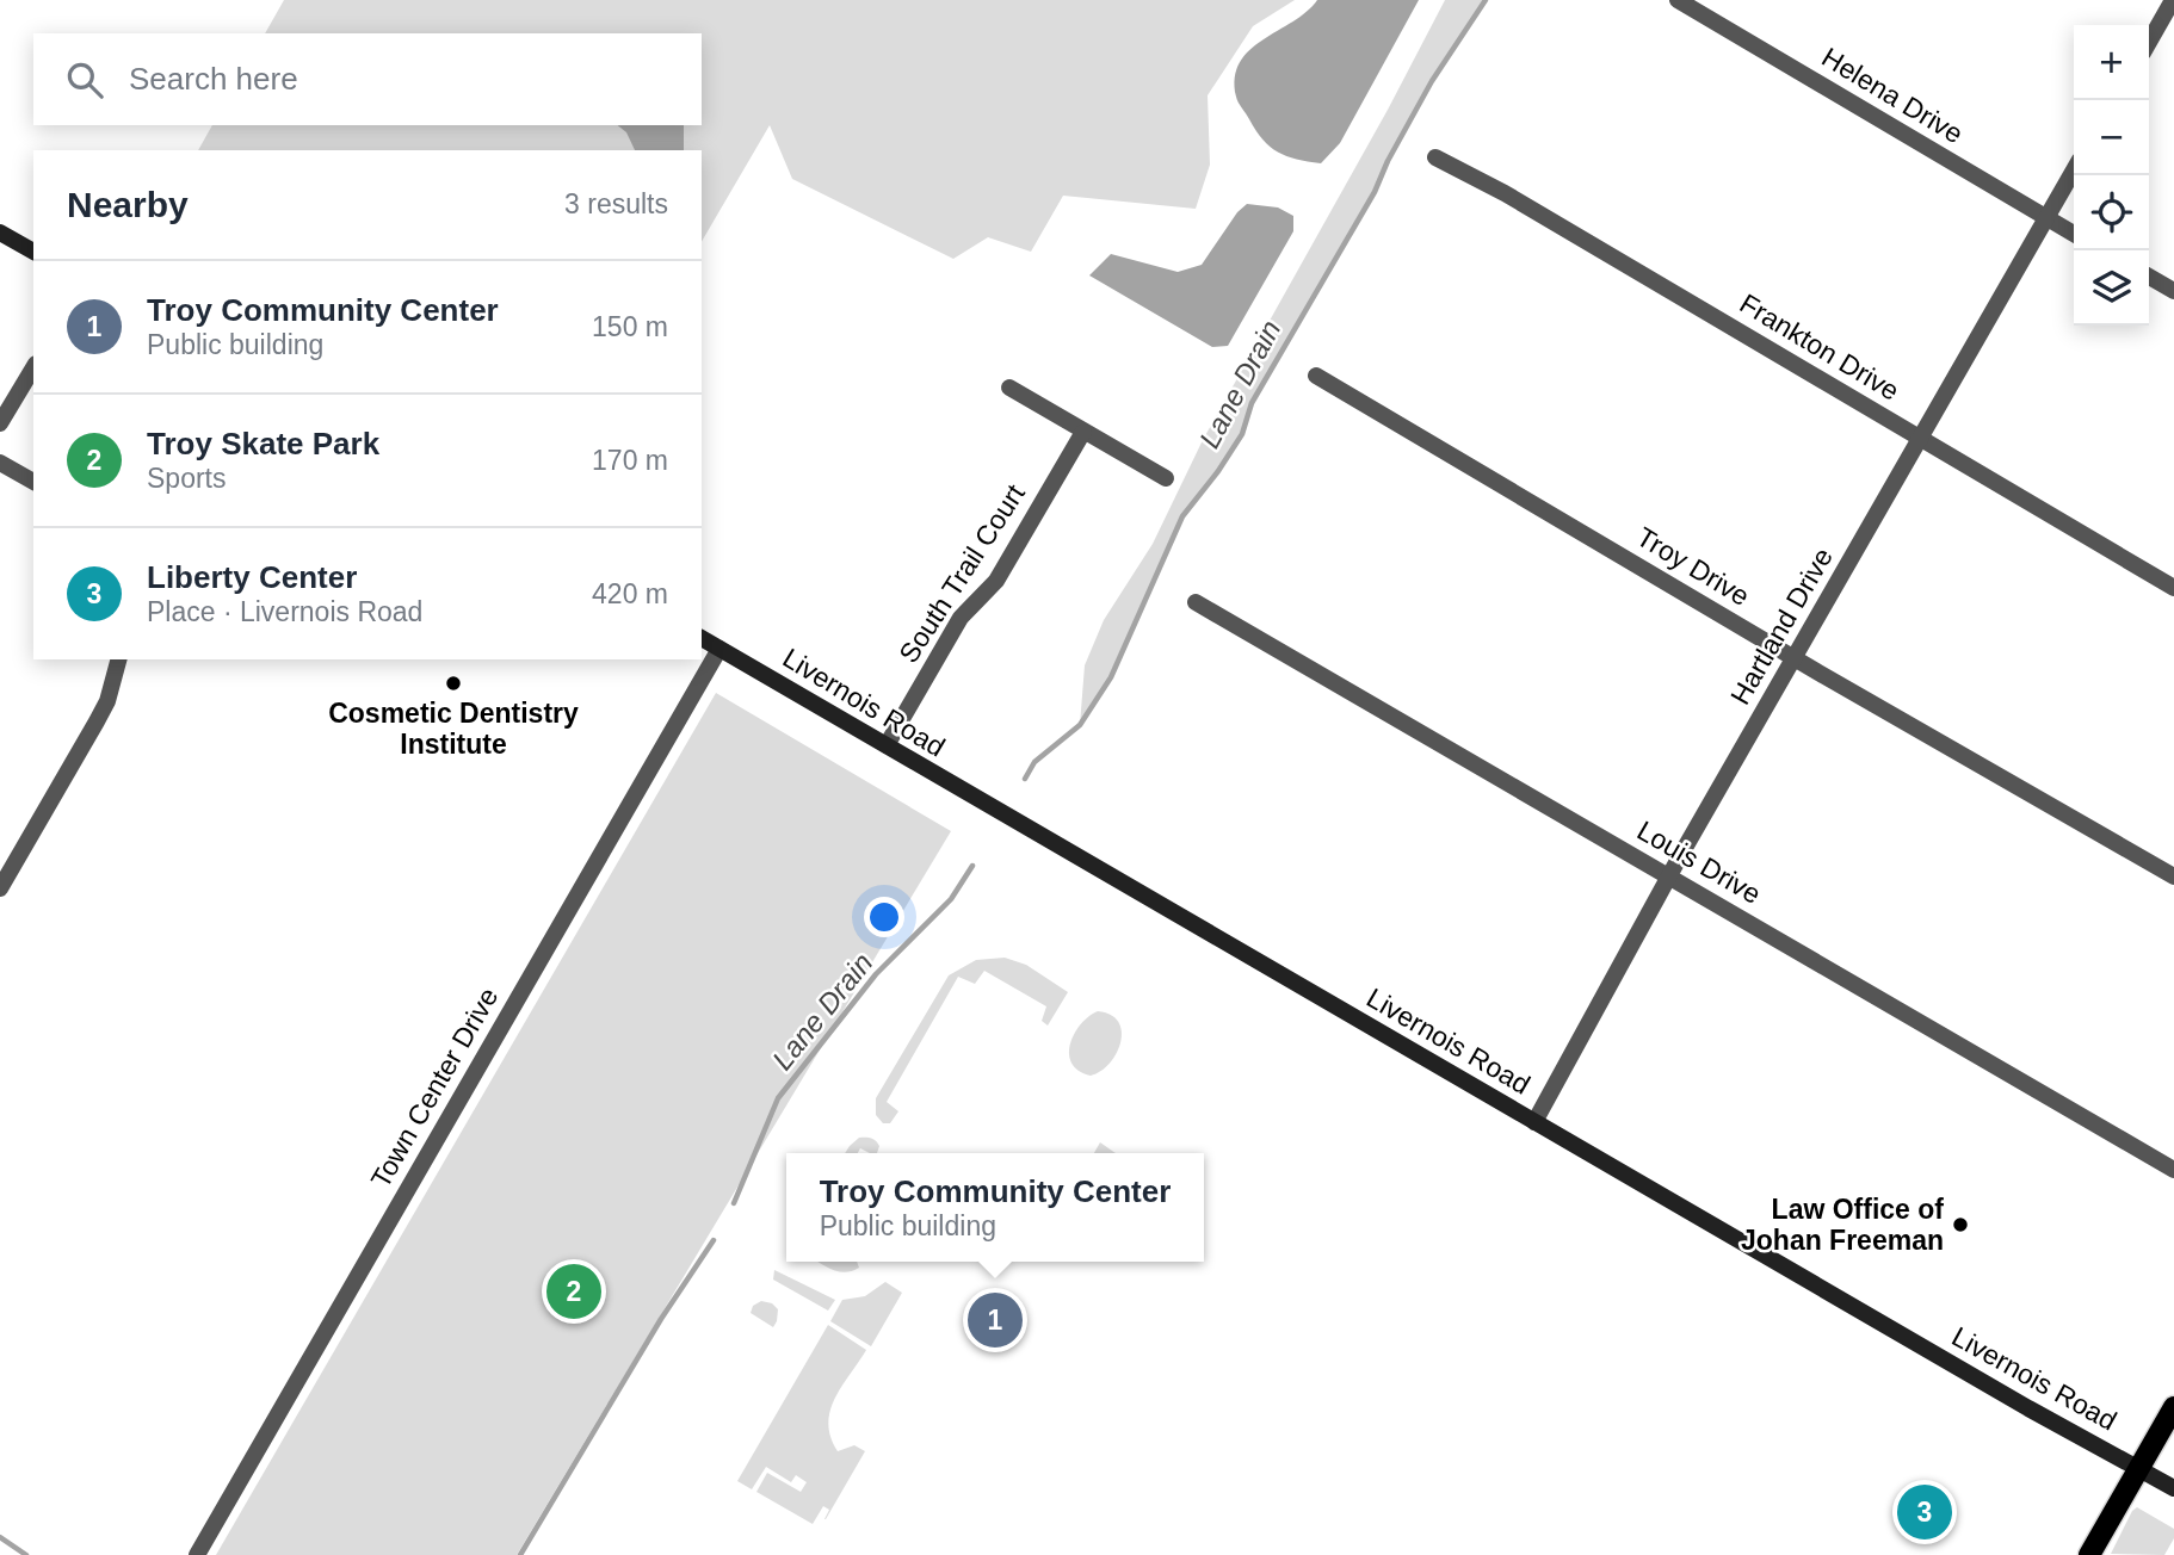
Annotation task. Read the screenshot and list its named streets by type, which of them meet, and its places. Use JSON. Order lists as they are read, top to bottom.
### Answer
{
  "streets": {
    "main road": ["Livernois Road"],
    "street": [
      "Helena Drive",
      "Frankton Drive",
      "Troy Drive",
      "South Trail Court",
      "Hartland Drive",
      "Louis Drive",
      "Town Center Drive"
    ]
  },
  "crossings": [
    ["Helena Drive", "Hartland Drive"],
    ["Frankton Drive", "Hartland Drive"],
    ["Troy Drive", "Hartland Drive"],
    ["South Trail Court", "Livernois Road"],
    ["Hartland Drive", "Livernois Road"],
    ["Hartland Drive", "Louis Drive"],
    ["Livernois Road", "Town Center Drive"]
  ],
  "water": ["Lane Drain"],
  "places": ["Cosmetic Dentistry Institute", "Law Office of Johan Freeman"],
  "page": {
    "map_buttons": ["+", "−"],
    "search": "Search here",
    "heading": ["Nearby", "3 results"],
    "list": [
      {
        "mark": "1",
        "name": "Troy Community Center",
        "note": "Public building",
        "value": "150 m"
      },
      {
        "mark": "2",
        "name": "Troy Skate Park",
        "note": "Sports",
        "value": "170 m"
      },
      {
        "mark": "3",
        "name": "Liberty Center",
        "note": "Place · Livernois Road",
        "value": "420 m"
      }
    ],
    "popup": ["Troy Community Center", "Public building"],
    "pins": ["2", "1", "3"]
  }
}
